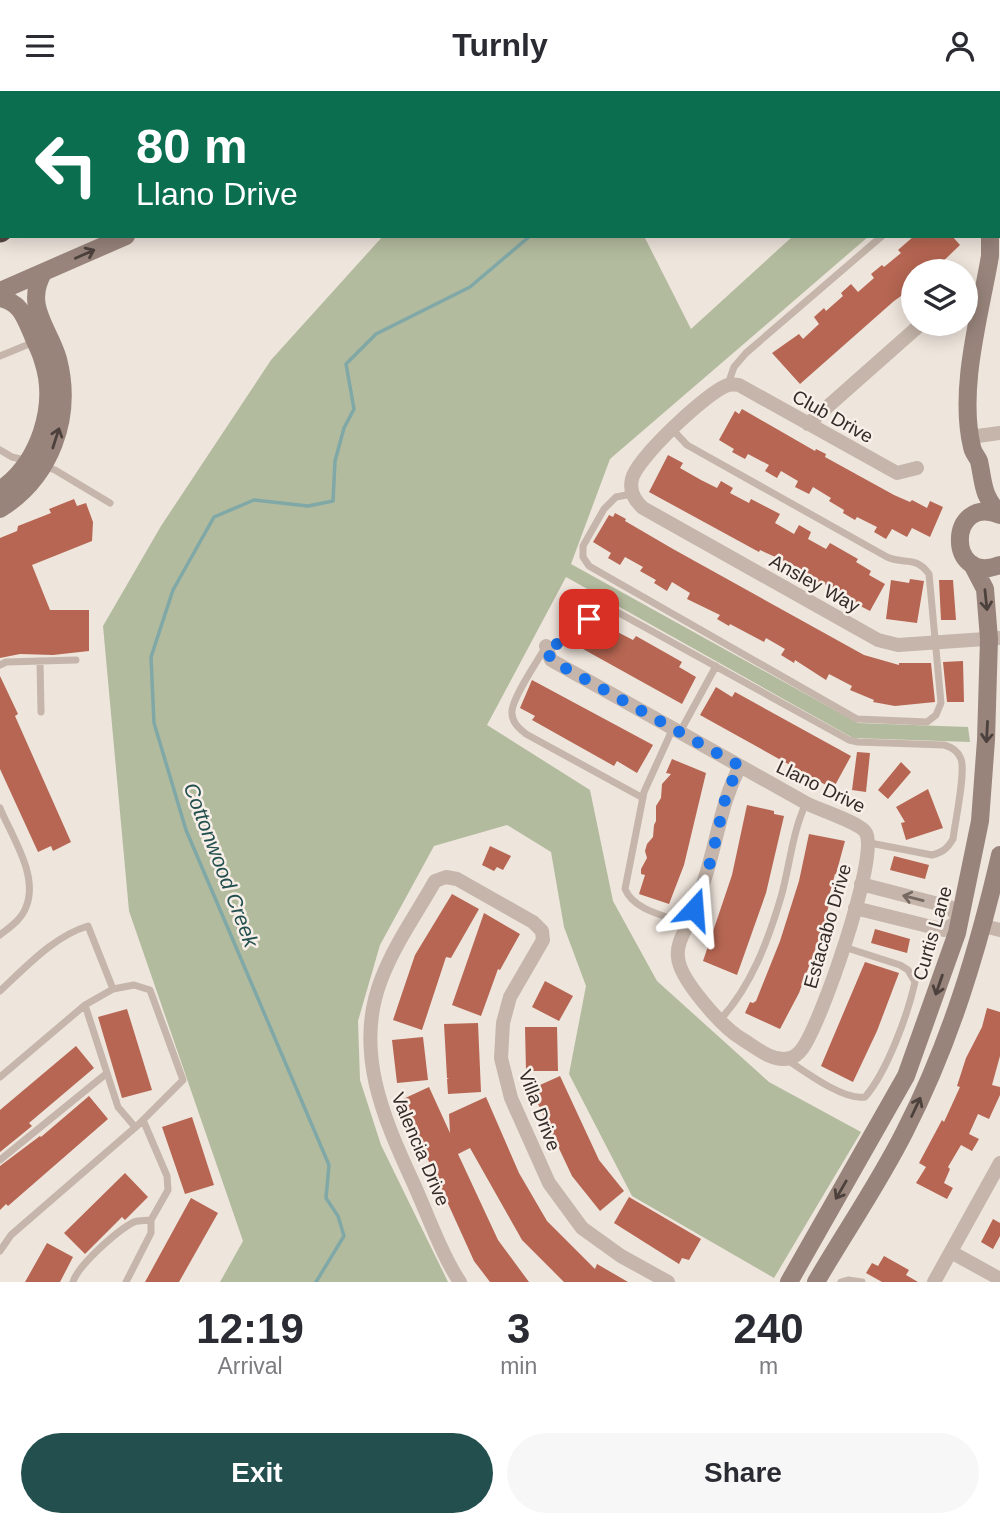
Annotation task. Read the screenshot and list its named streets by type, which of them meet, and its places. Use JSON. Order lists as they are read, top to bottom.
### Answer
{
  "streets": {
    "street": [
      "Club Drive",
      "Ansley Way",
      "Llano Drive",
      "Estacabo Drive",
      "Curtis Lane",
      "Villa Drive",
      "Valencia Drive"
    ]
  },
  "crossings": [
    ["Ansley Way", "Curtis Lane"],
    ["Llano Drive", "Estacabo Drive"],
    ["Villa Drive", "Valencia Drive"]
  ],
  "water": ["Cottonwood Creek"],
  "page": {
    "header": "Turnly",
    "turn": ["80 m", "Llano Drive"],
    "eta": [
      "12:19",
      "Arrival",
      "3",
      "min",
      "240",
      "m"
    ],
    "buttons": ["Exit", "Share"]
  }
}
